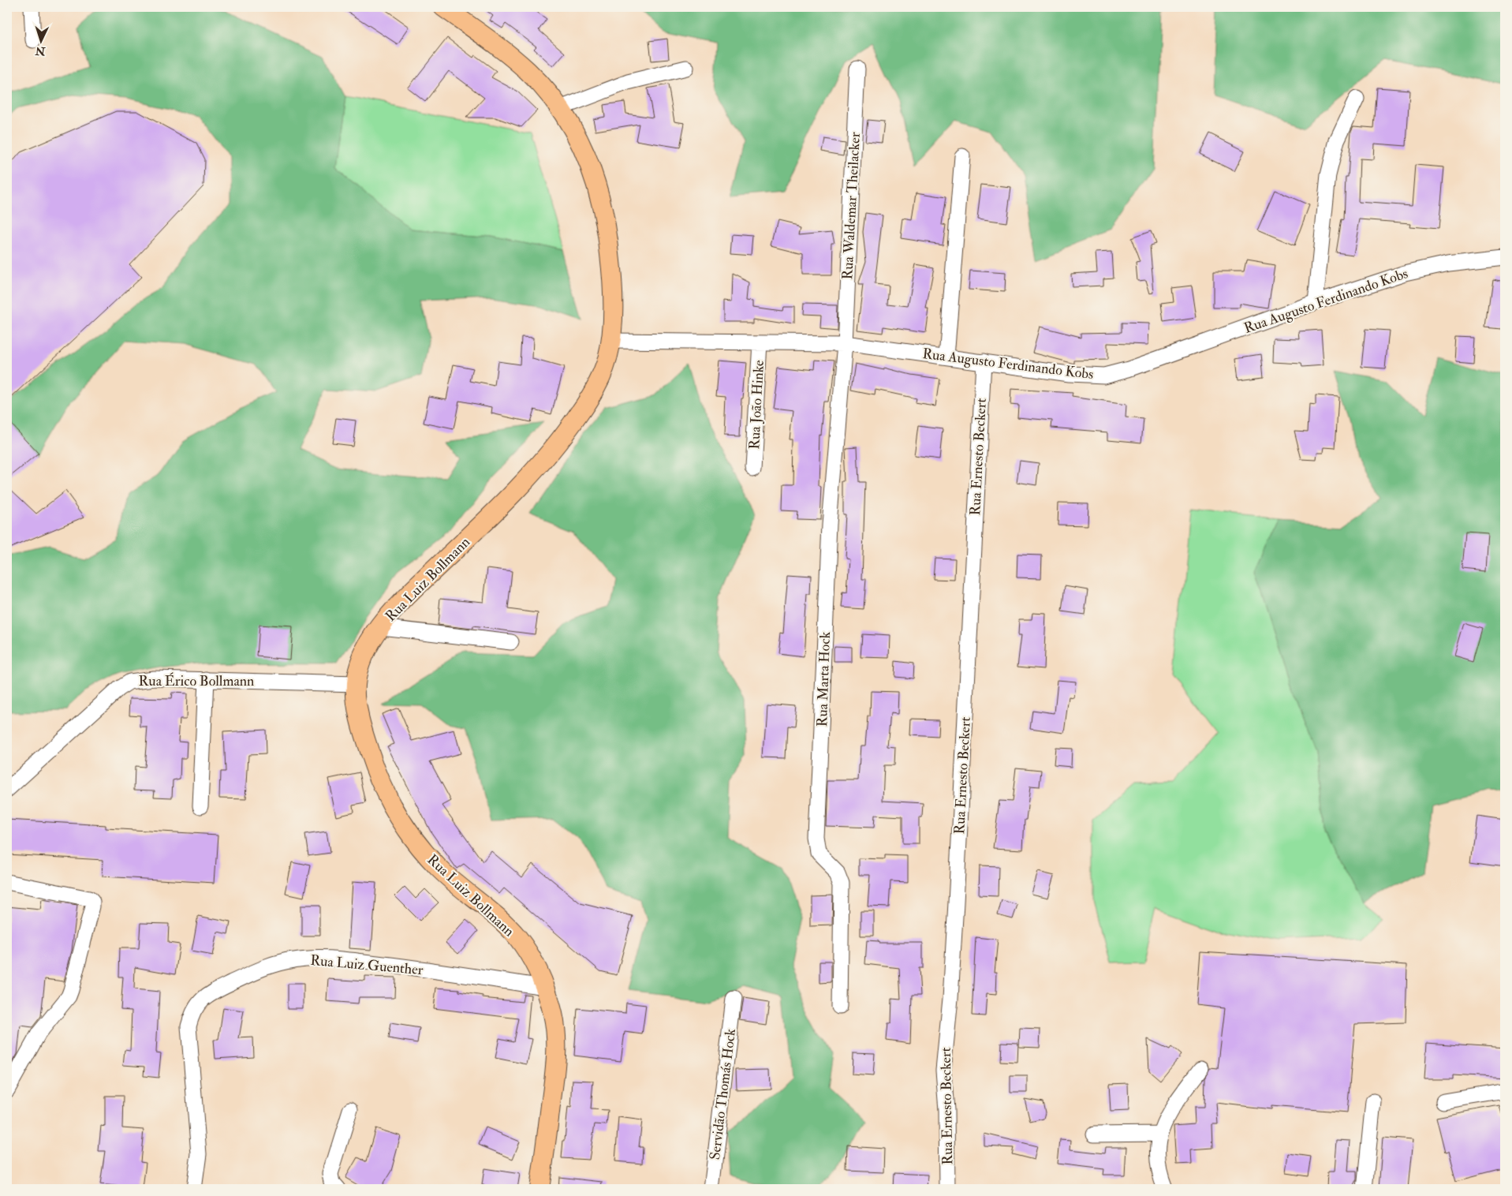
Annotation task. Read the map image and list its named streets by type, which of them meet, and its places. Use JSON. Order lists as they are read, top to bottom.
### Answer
{
  "streets": {
    "main road": ["Rua Luiz Bollmann"],
    "street": [
      "Rua Waldemar Theilacker",
      "Rua Augusto Ferdinando Kobs",
      "Rua João Hinke",
      "Rua Ernesto Beckert",
      "Rua Marta Hock",
      "Rua Érico Bollmann",
      "Rua Luiz Guenther",
      "Servidão Thomás Hock"
    ]
  },
  "crossings": [
    ["Rua Waldemar Theilacker", "Rua Augusto Ferdinando Kobs"],
    ["Rua Waldemar Theilacker", "Rua Marta Hock"],
    ["Rua Augusto Ferdinando Kobs", "Rua João Hinke"],
    ["Rua Augusto Ferdinando Kobs", "Rua Ernesto Beckert"],
    ["Rua Augusto Ferdinando Kobs", "Rua Luiz Bollmann"],
    ["Rua Augusto Ferdinando Kobs", "Rua Marta Hock"],
    ["Rua Luiz Bollmann", "Rua Érico Bollmann"],
    ["Rua Luiz Bollmann", "Rua Luiz Guenther"]
  ],
  "north": "bottom"
}
